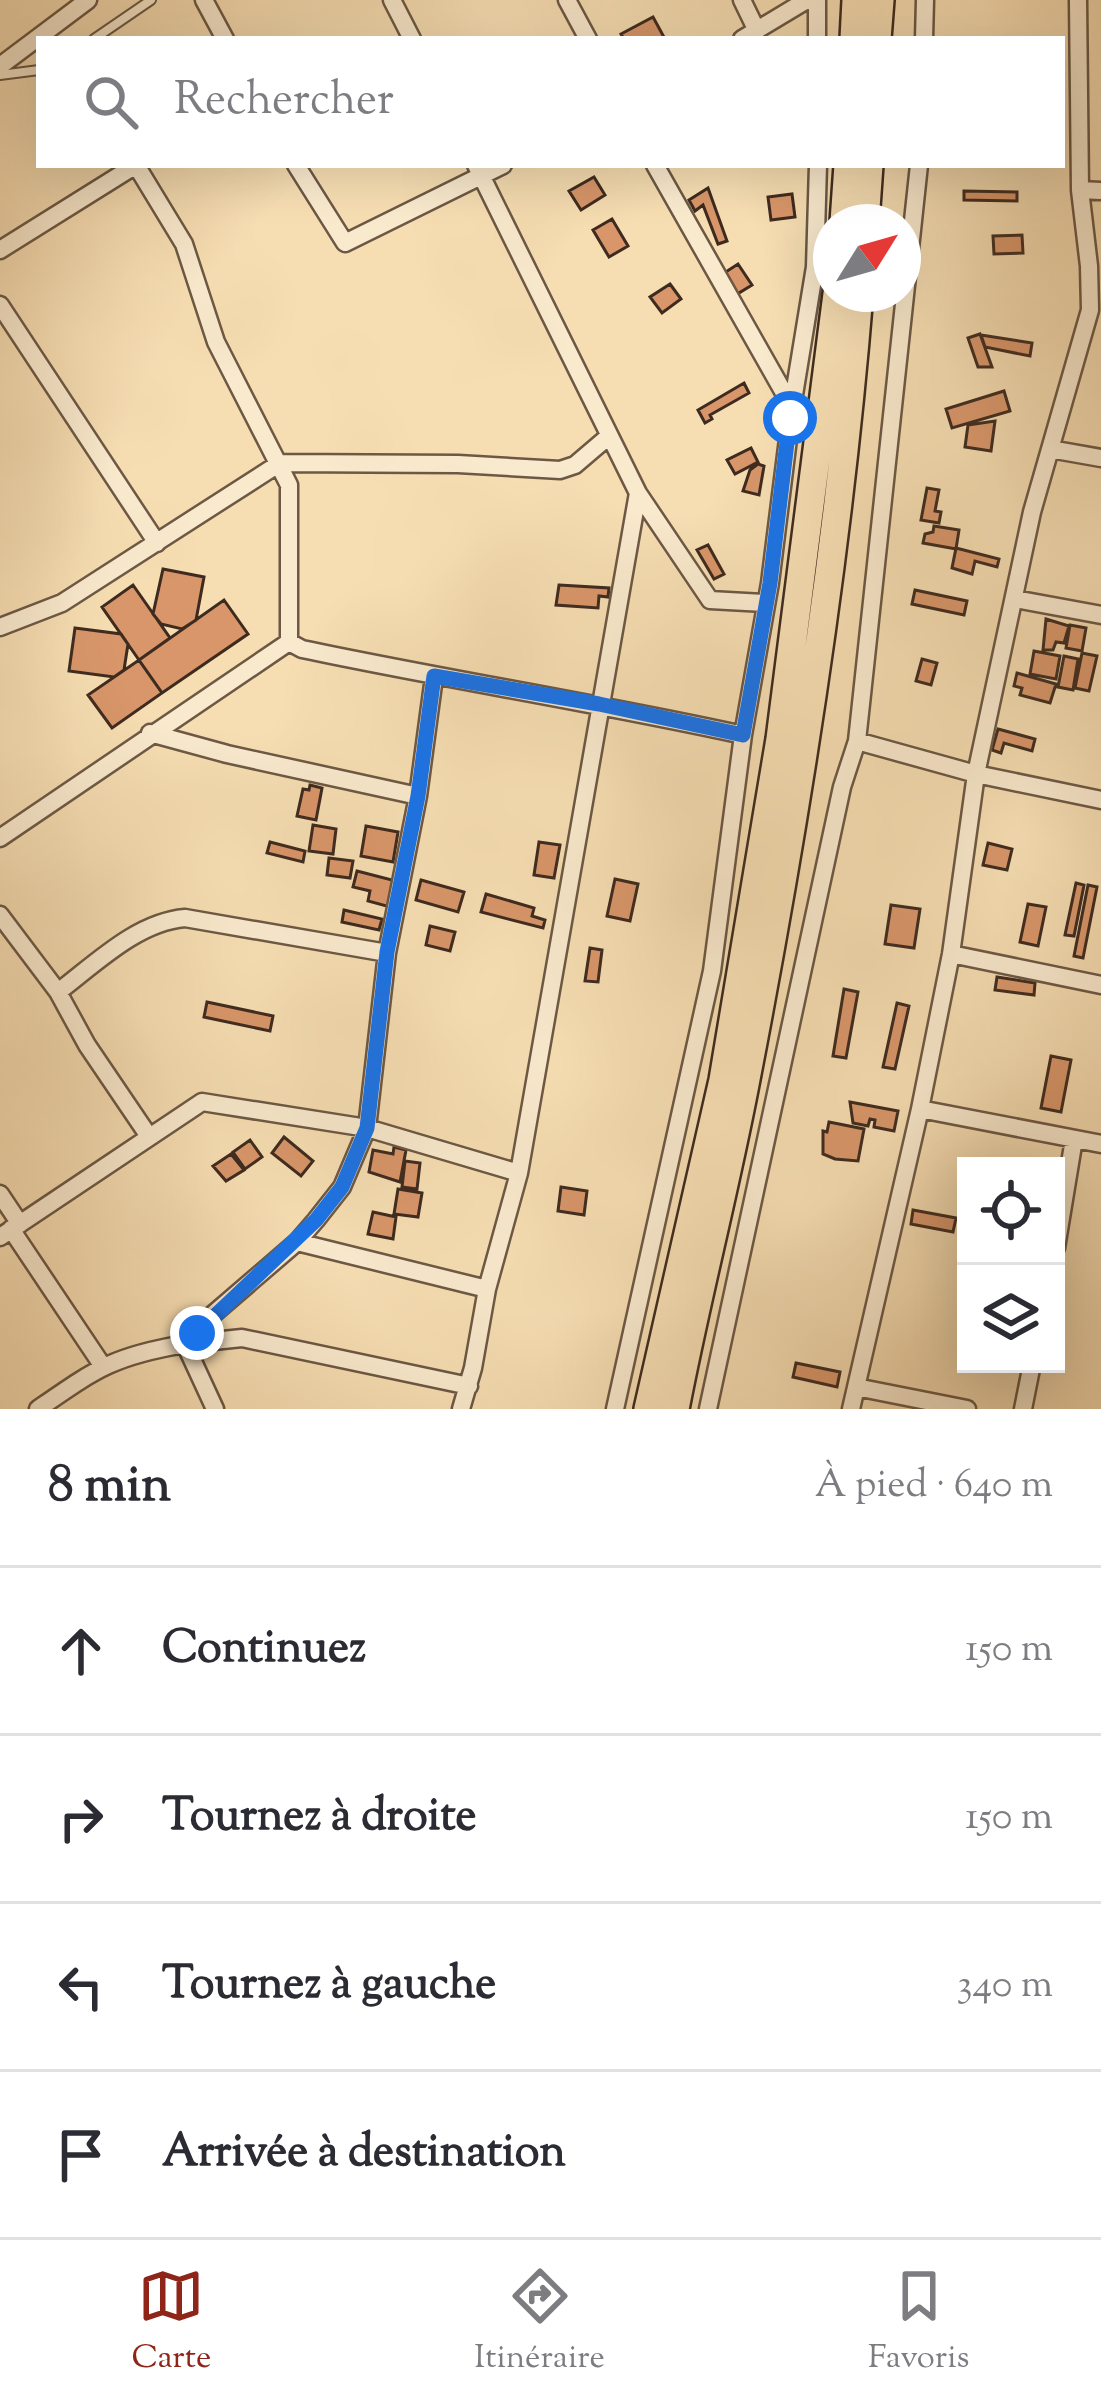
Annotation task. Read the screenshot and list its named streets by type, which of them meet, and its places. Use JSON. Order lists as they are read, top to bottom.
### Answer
{
  "north": "top right",
  "page": {
    "search": "Rechercher",
    "heading": ["8 min", "À pied · 640 m"],
    "list": [
      ["Continuez", "150 m"],
      ["Tournez à droite", "150 m"],
      ["Tournez à gauche", "340 m"],
      "Arrivée à destination"
    ],
    "nav": ["Carte", "Itinéraire", "Favoris"]
  }
}
